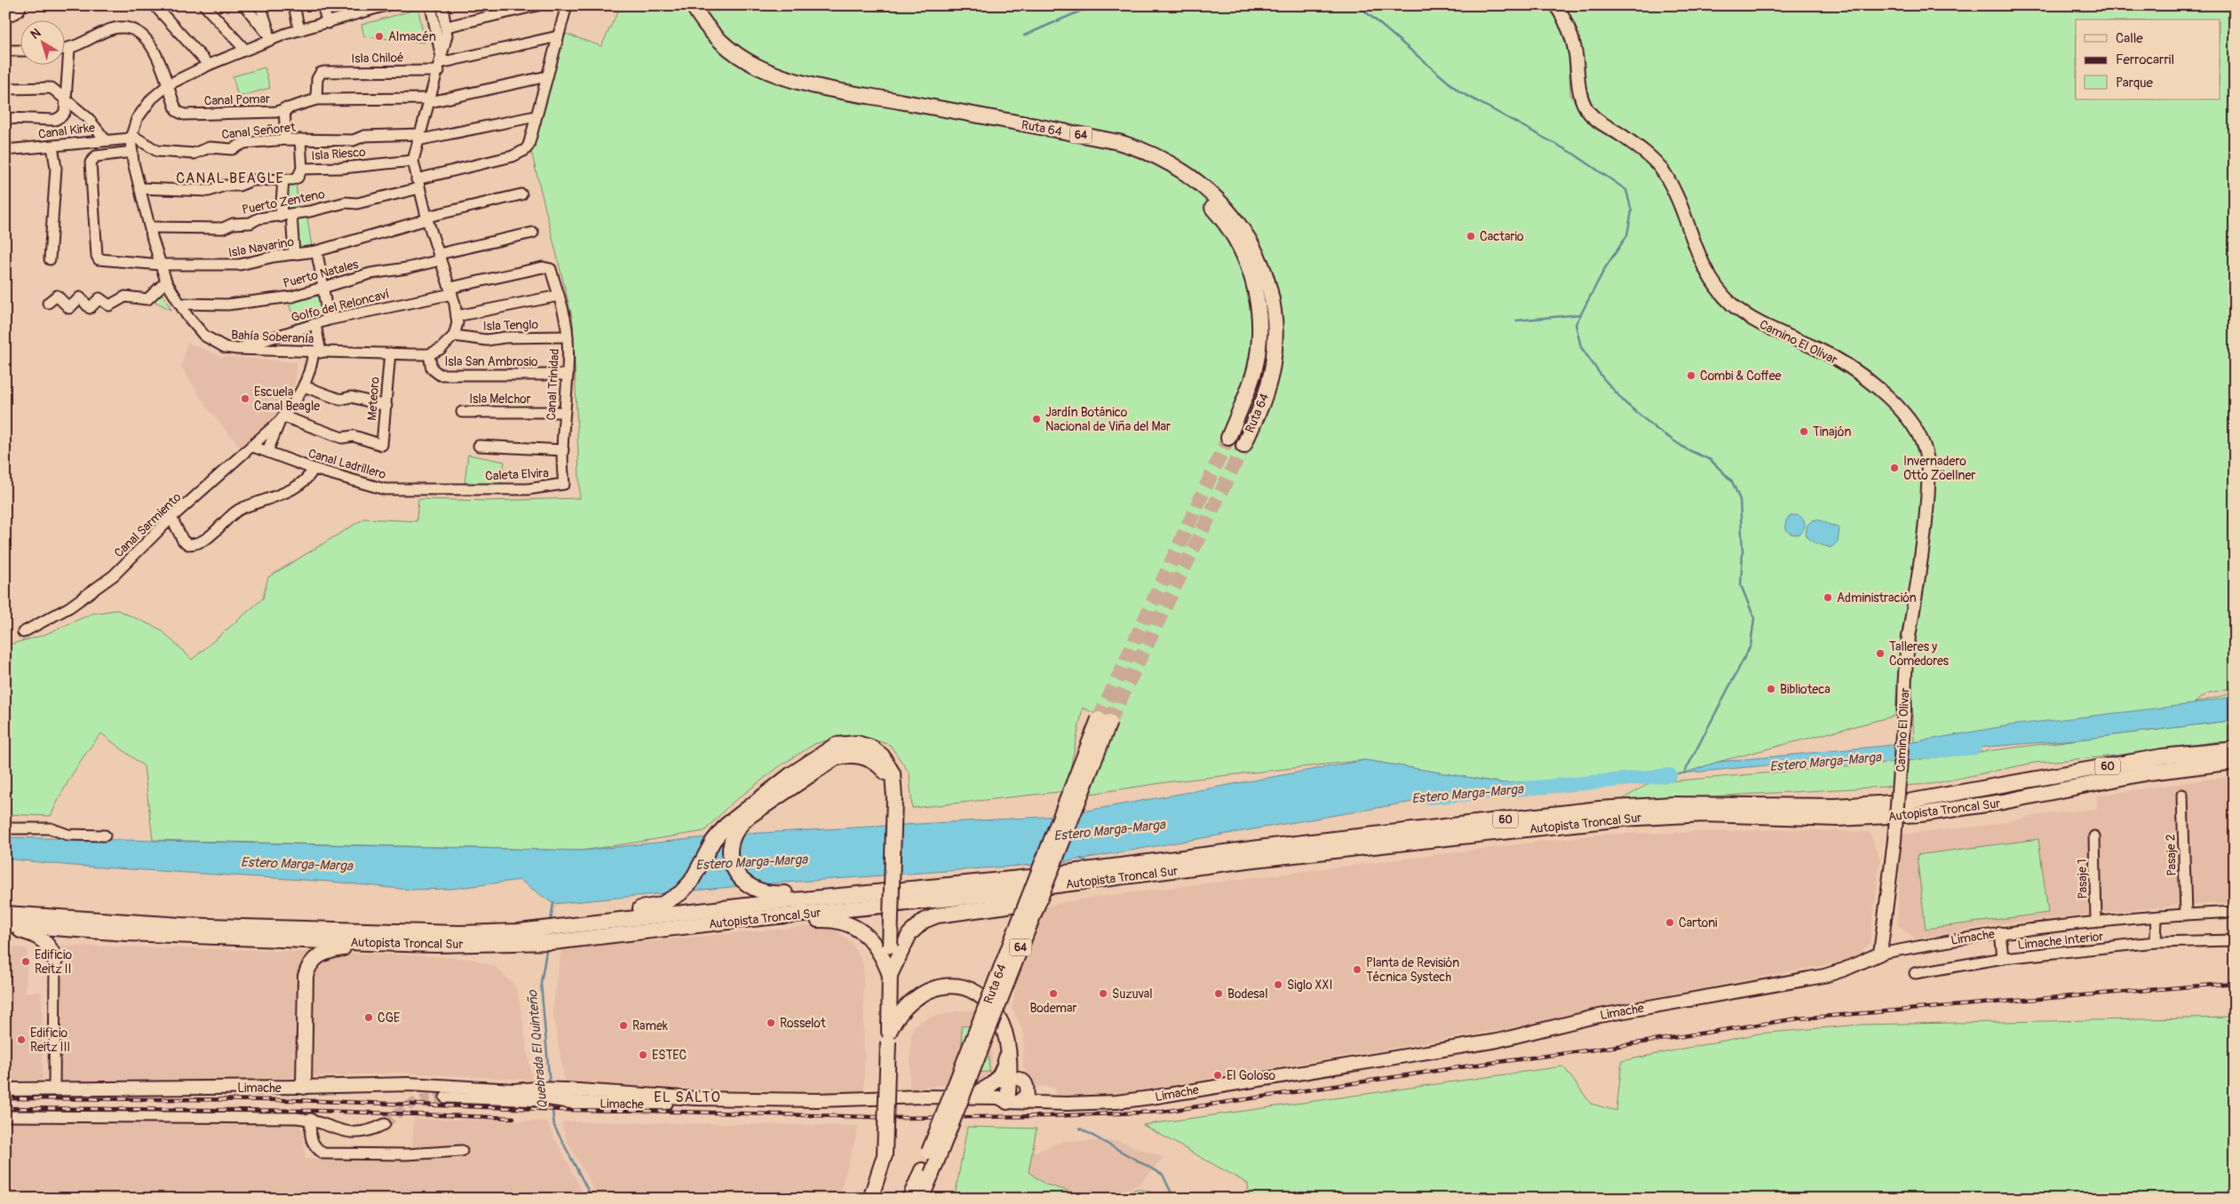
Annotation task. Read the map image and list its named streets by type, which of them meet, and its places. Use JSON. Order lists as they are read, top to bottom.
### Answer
{
  "streets": {
    "highway": [
      "Ruta 64",
      "64",
      "60",
      "Autopista Troncal Sur"
    ],
    "main road": ["Camino El Olivar", "Limache"],
    "street": [
      "Isla Chiloé",
      "Canal Pomar",
      "Canal Kirke",
      "Canal Señoret",
      "Isla Riesco",
      "Puerto Zenteno",
      "Isla Navarino",
      "Puerto Natales",
      "Golfo del Reloncaví",
      "Isla Tenglo",
      "Bahía Soberanía",
      "Isla San Ambrosio",
      "Canal Trinidad",
      "Meteoro",
      "Isla Melchor",
      "Canal Ladrillero",
      "Caleta Elvira",
      "Canal Sarmiento",
      "Pasaje 2",
      "Pasaje 1",
      "Limache Interior"
    ]
  },
  "crossings": [
    ["Isla Chiloé", "Canal Pomar"],
    ["Canal Pomar", "Canal Kirke"],
    ["Canal Pomar", "Canal Señoret"],
    ["Canal Pomar", "Bahía Soberanía"],
    ["Canal Kirke", "Canal Señoret"],
    ["Canal Kirke", "Bahía Soberanía"],
    ["Canal Señoret", "Puerto Zenteno"],
    ["Canal Señoret", "Bahía Soberanía"],
    ["Isla Riesco", "Bahía Soberanía"],
    ["Puerto Zenteno", "Bahía Soberanía"],
    ["Isla Navarino", "Bahía Soberanía"],
    ["Puerto Natales", "Bahía Soberanía"],
    ["Golfo del Reloncaví", "Bahía Soberanía"],
    ["Golfo del Reloncaví", "Canal Trinidad"],
    ["Isla Tenglo", "Canal Trinidad"],
    ["Bahía Soberanía", "Isla San Ambrosio"],
    ["Bahía Soberanía", "Meteoro"],
    ["Bahía Soberanía", "Canal Sarmiento"],
    ["Camino El Olivar", "Limache"],
    ["Isla San Ambrosio", "Canal Trinidad"],
    ["Canal Trinidad", "Isla Melchor"],
    ["Canal Trinidad", "Caleta Elvira"],
    ["Meteoro", "Canal Sarmiento"],
    ["Canal Ladrillero", "Caleta Elvira"],
    ["Canal Ladrillero", "Canal Sarmiento"],
    ["Pasaje 2", "Limache"],
    ["Pasaje 1", "Limache"]
  ],
  "districts": ["CANAL BEAGLE", "EL SALTO"],
  "water": ["Estero Marga-Marga", "Quebrada El Quinteño"],
  "places": [
    "Almacén",
    "Cactario",
    "Combi & Coffee",
    "Escuela Canal Beagle",
    "Jardín Botánico Nacional de Viña del Mar",
    "Tinajón",
    "Invernadero Otto Zöellner",
    "Administración",
    "Talleres y Comedores",
    "Biblioteca",
    "Cartoni",
    "Edificio Reitz II",
    "Planta de Revisión Técnica Systech",
    "Siglo XXI",
    "Bodemar",
    "Suzuval",
    "Bodesal",
    "CGE",
    "Rosselot",
    "Ramek",
    "Edificio Reitz III",
    "ESTEC",
    "El Goloso"
  ],
  "legend": ["Calle", "Ferrocarril", "Parque"],
  "north": "top left"
}
